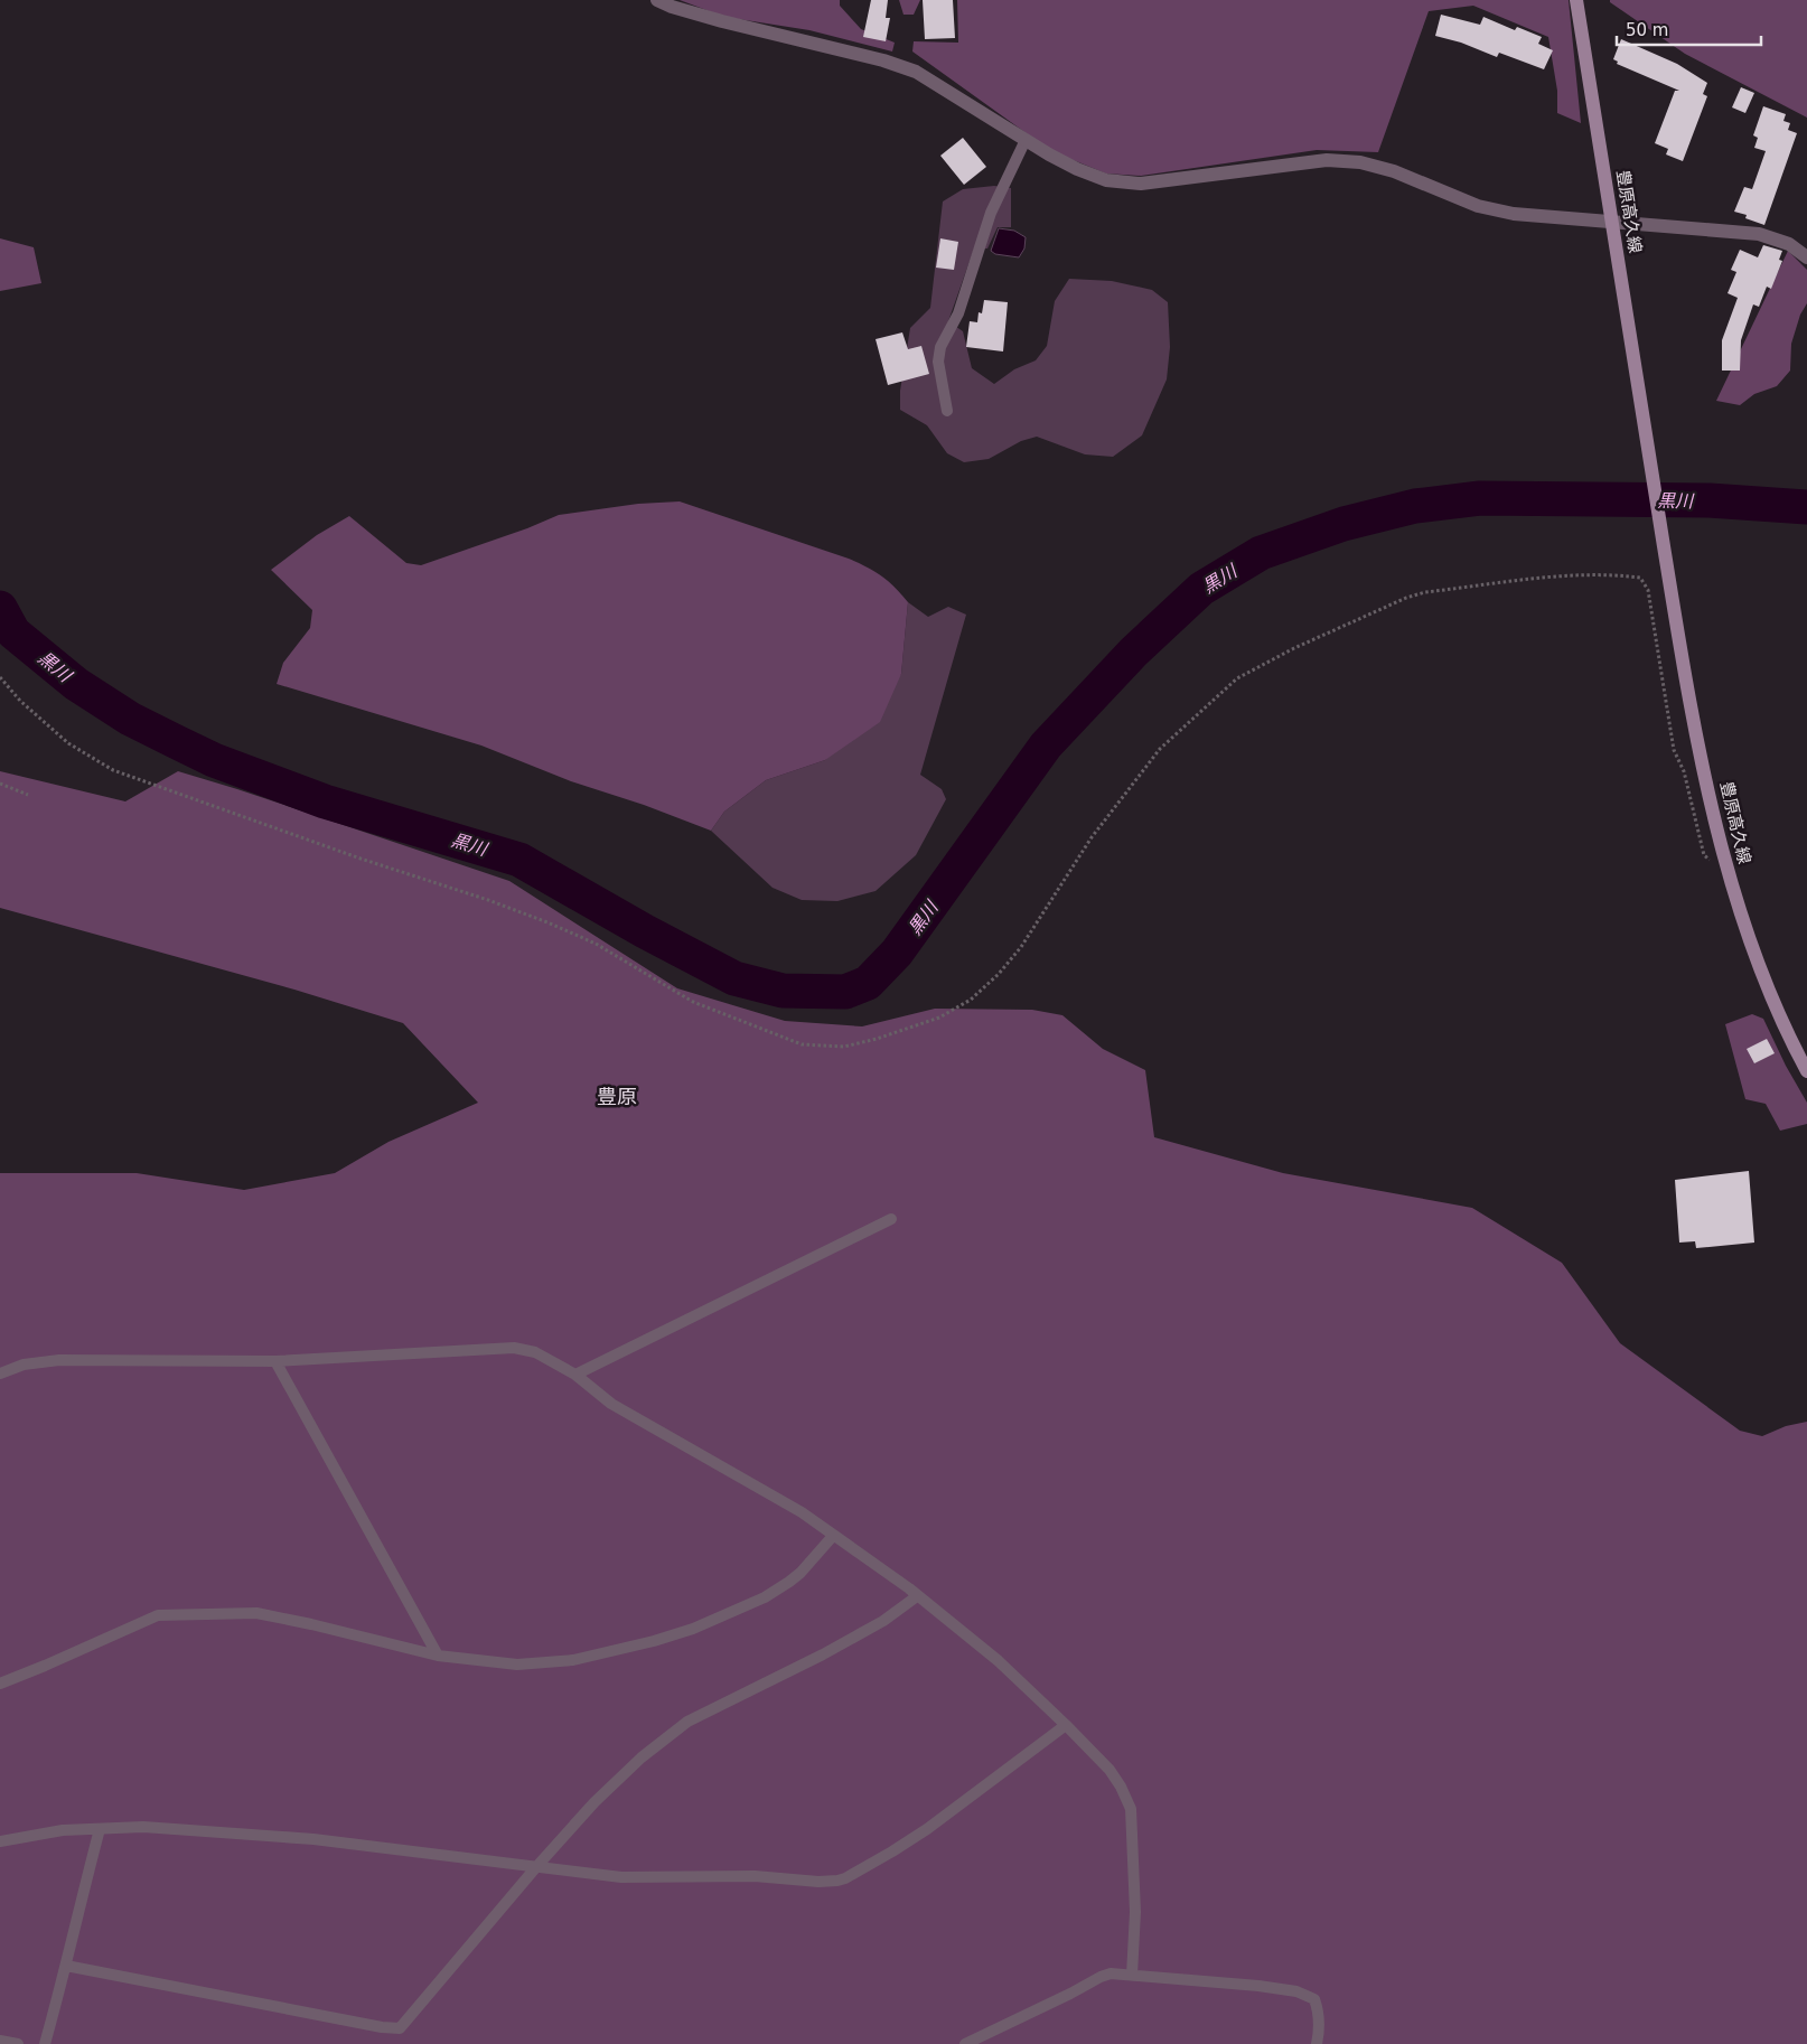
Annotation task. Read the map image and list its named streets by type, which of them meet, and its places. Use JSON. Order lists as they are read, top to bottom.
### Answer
{
  "streets": {
    "main road": ["豊原高久線"]
  },
  "districts": ["豊原"],
  "water": ["黒川"],
  "scale_bar": "50 m"
}
